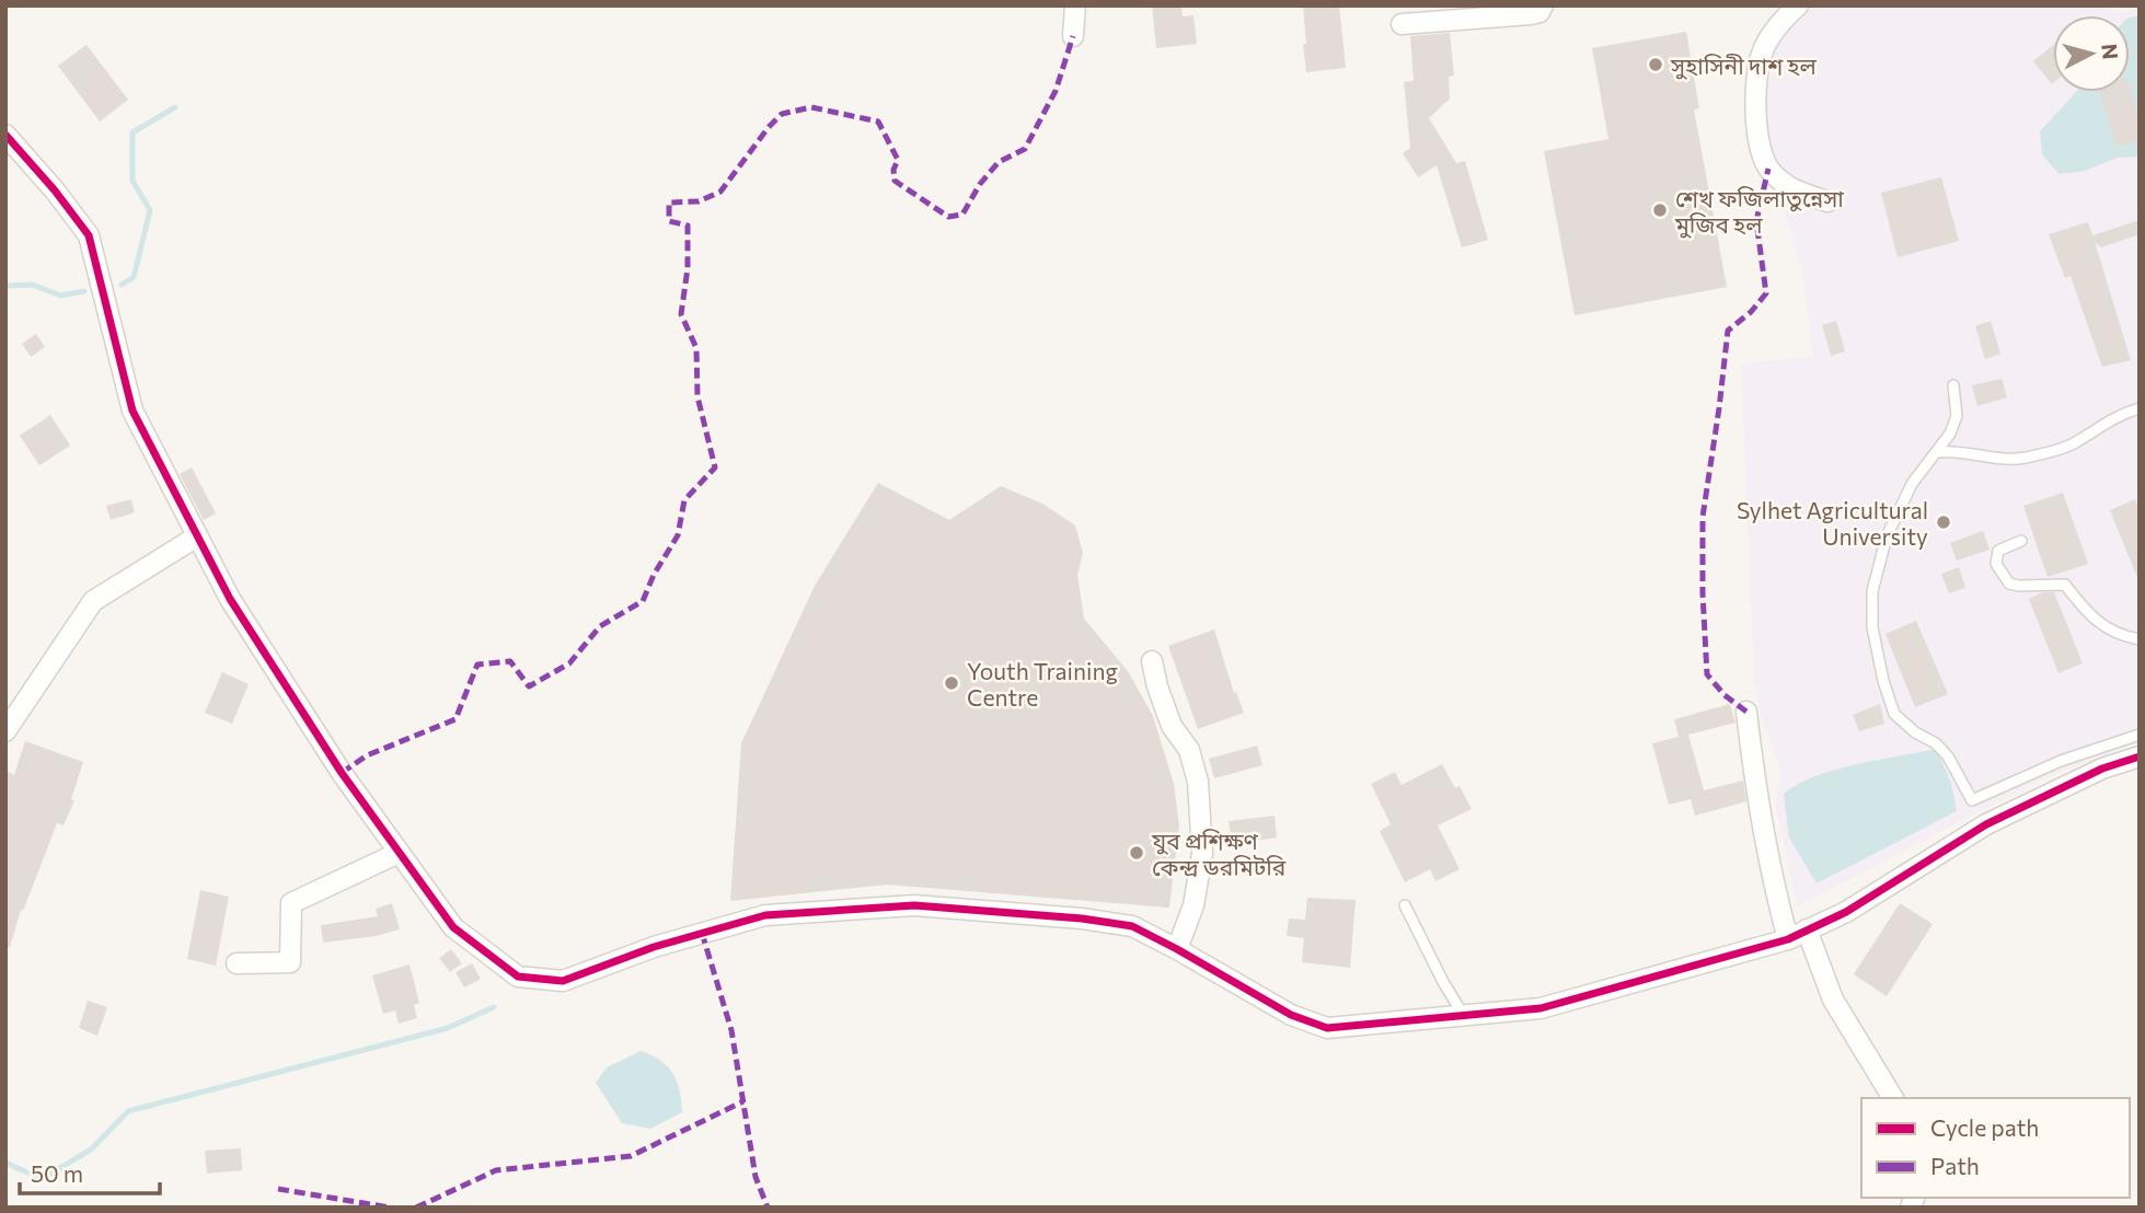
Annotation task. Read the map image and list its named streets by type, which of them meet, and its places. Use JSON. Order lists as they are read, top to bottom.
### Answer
{
  "places": [
    "সুহাসিনী দাশ হল",
    "শেখ ফজিলাতুন্নেসা মুজিব হল",
    "Sylhet Agricultural University",
    "Youth Training Centre",
    "যুব প্রশিক্ষণ কেন্দ্র ডরমিটরি"
  ],
  "legend": ["Cycle path", "Path"],
  "scale_bar": "50 m",
  "north": "right"
}
